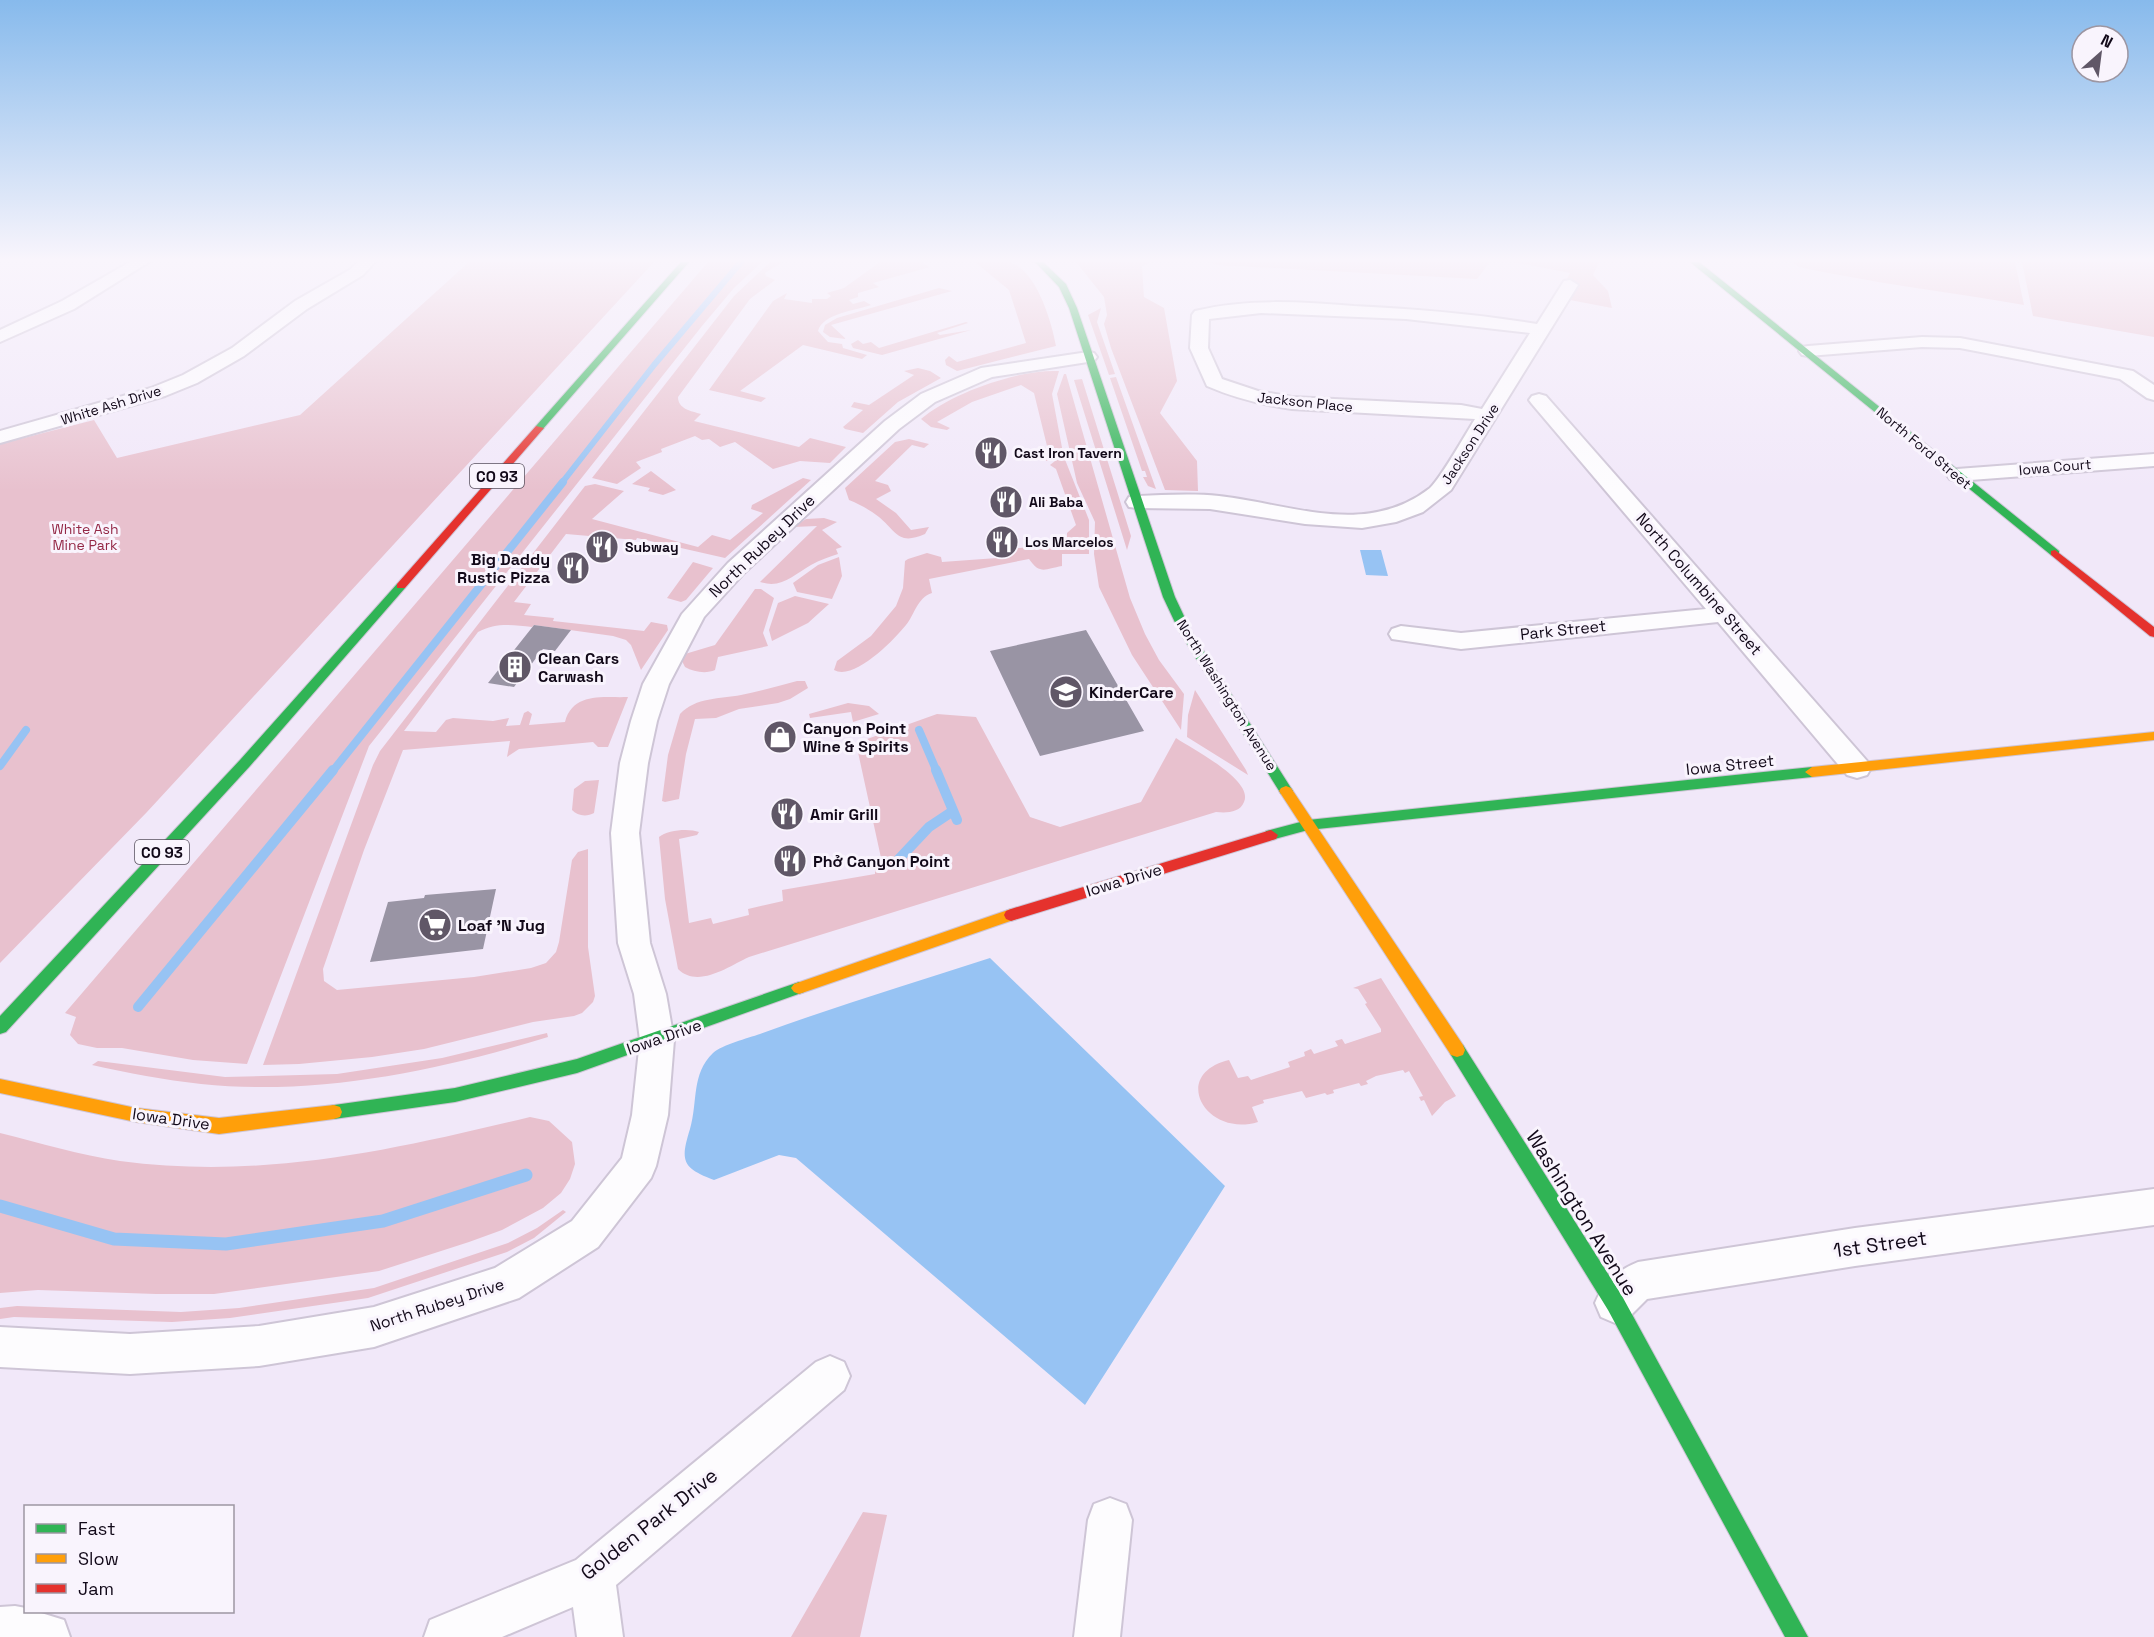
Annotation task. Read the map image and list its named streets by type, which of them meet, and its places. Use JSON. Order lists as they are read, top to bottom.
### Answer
{
  "streets": {
    "main road": [
      "North Ford Street",
      "CO 93",
      "North Washington Avenue",
      "Iowa Street",
      "Iowa Drive",
      "Washington Avenue"
    ],
    "street": [
      "Jackson Place",
      "White Ash Drive",
      "Jackson Drive",
      "Iowa Court",
      "North Rubey Drive",
      "North Columbine Street",
      "Park Street",
      "1st Street",
      "Golden Park Drive"
    ]
  },
  "crossings": [
    ["Jackson Place", "Jackson Drive"],
    ["Jackson Drive", "North Washington Avenue"],
    ["North Ford Street", "Iowa Court"],
    ["North Rubey Drive", "North Washington Avenue"],
    ["North Rubey Drive", "Iowa Drive"],
    ["North Columbine Street", "Park Street"],
    ["North Columbine Street", "Iowa Street"],
    ["North Washington Avenue", "Iowa Street"],
    ["North Washington Avenue", "Iowa Drive"],
    ["North Washington Avenue", "Washington Avenue"],
    ["Iowa Street", "Iowa Drive"],
    ["Iowa Street", "Washington Avenue"],
    ["Iowa Drive", "Washington Avenue"],
    ["Washington Avenue", "1st Street"]
  ],
  "parks": ["White Ash Mine Park"],
  "places": {
    "restaurant": [
      "Cast Iron Tavern",
      "Ali Baba",
      "Los Marcelos",
      "Subway",
      "Big Daddy Rustic Pizza",
      "Amir Grill",
      "Phở Canyon Point"
    ],
    "building": ["Clean Cars Carwash"],
    "school or university": ["KinderCare"],
    "shop": ["Canyon Point Wine & Spirits"],
    "supermarket": ["Loaf 'N Jug"]
  },
  "legend": ["Fast", "Slow", "Jam"],
  "north": "top right"
}
